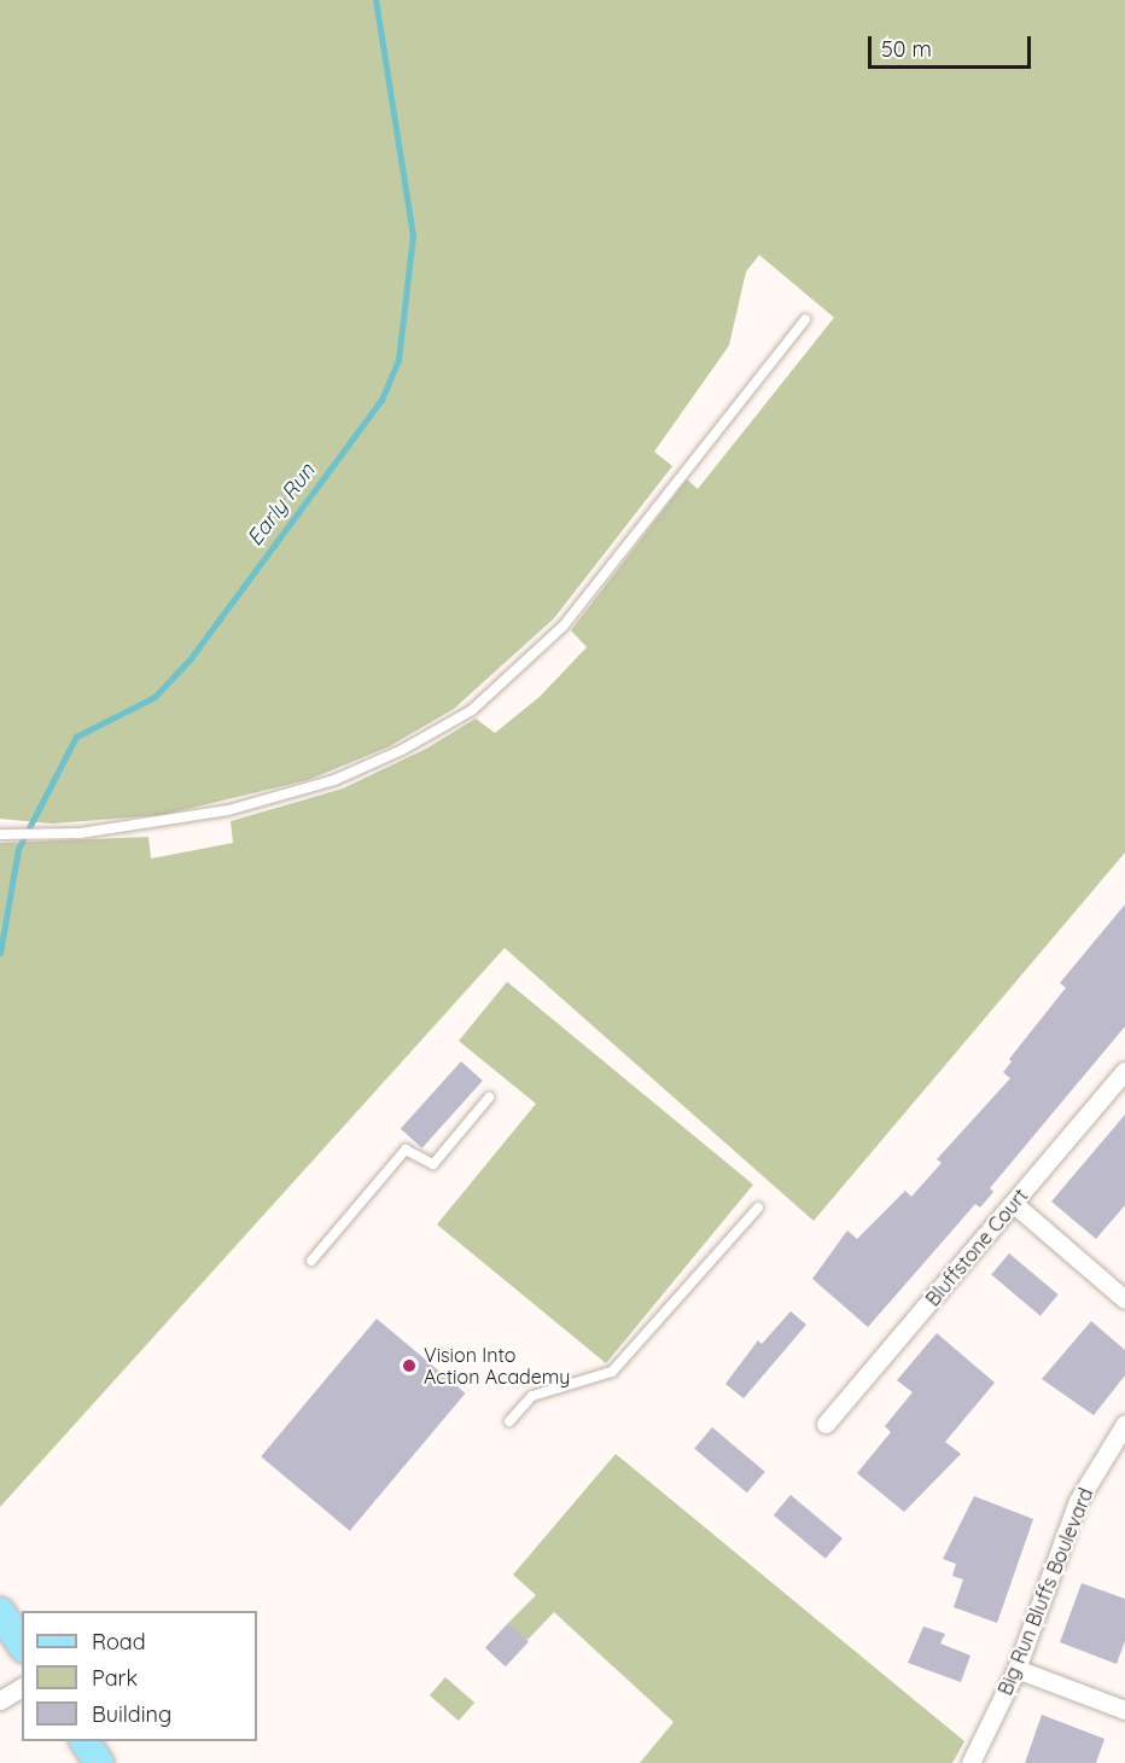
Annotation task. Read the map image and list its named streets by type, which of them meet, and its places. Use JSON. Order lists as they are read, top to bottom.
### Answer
{
  "streets": {
    "street": ["Bluffstone Court", "Big Run Bluffs Boulevard"]
  },
  "water": ["Early Run"],
  "places": ["Vision Into Action Academy"],
  "legend": ["Road", "Park", "Building"],
  "scale_bar": "50 m"
}
